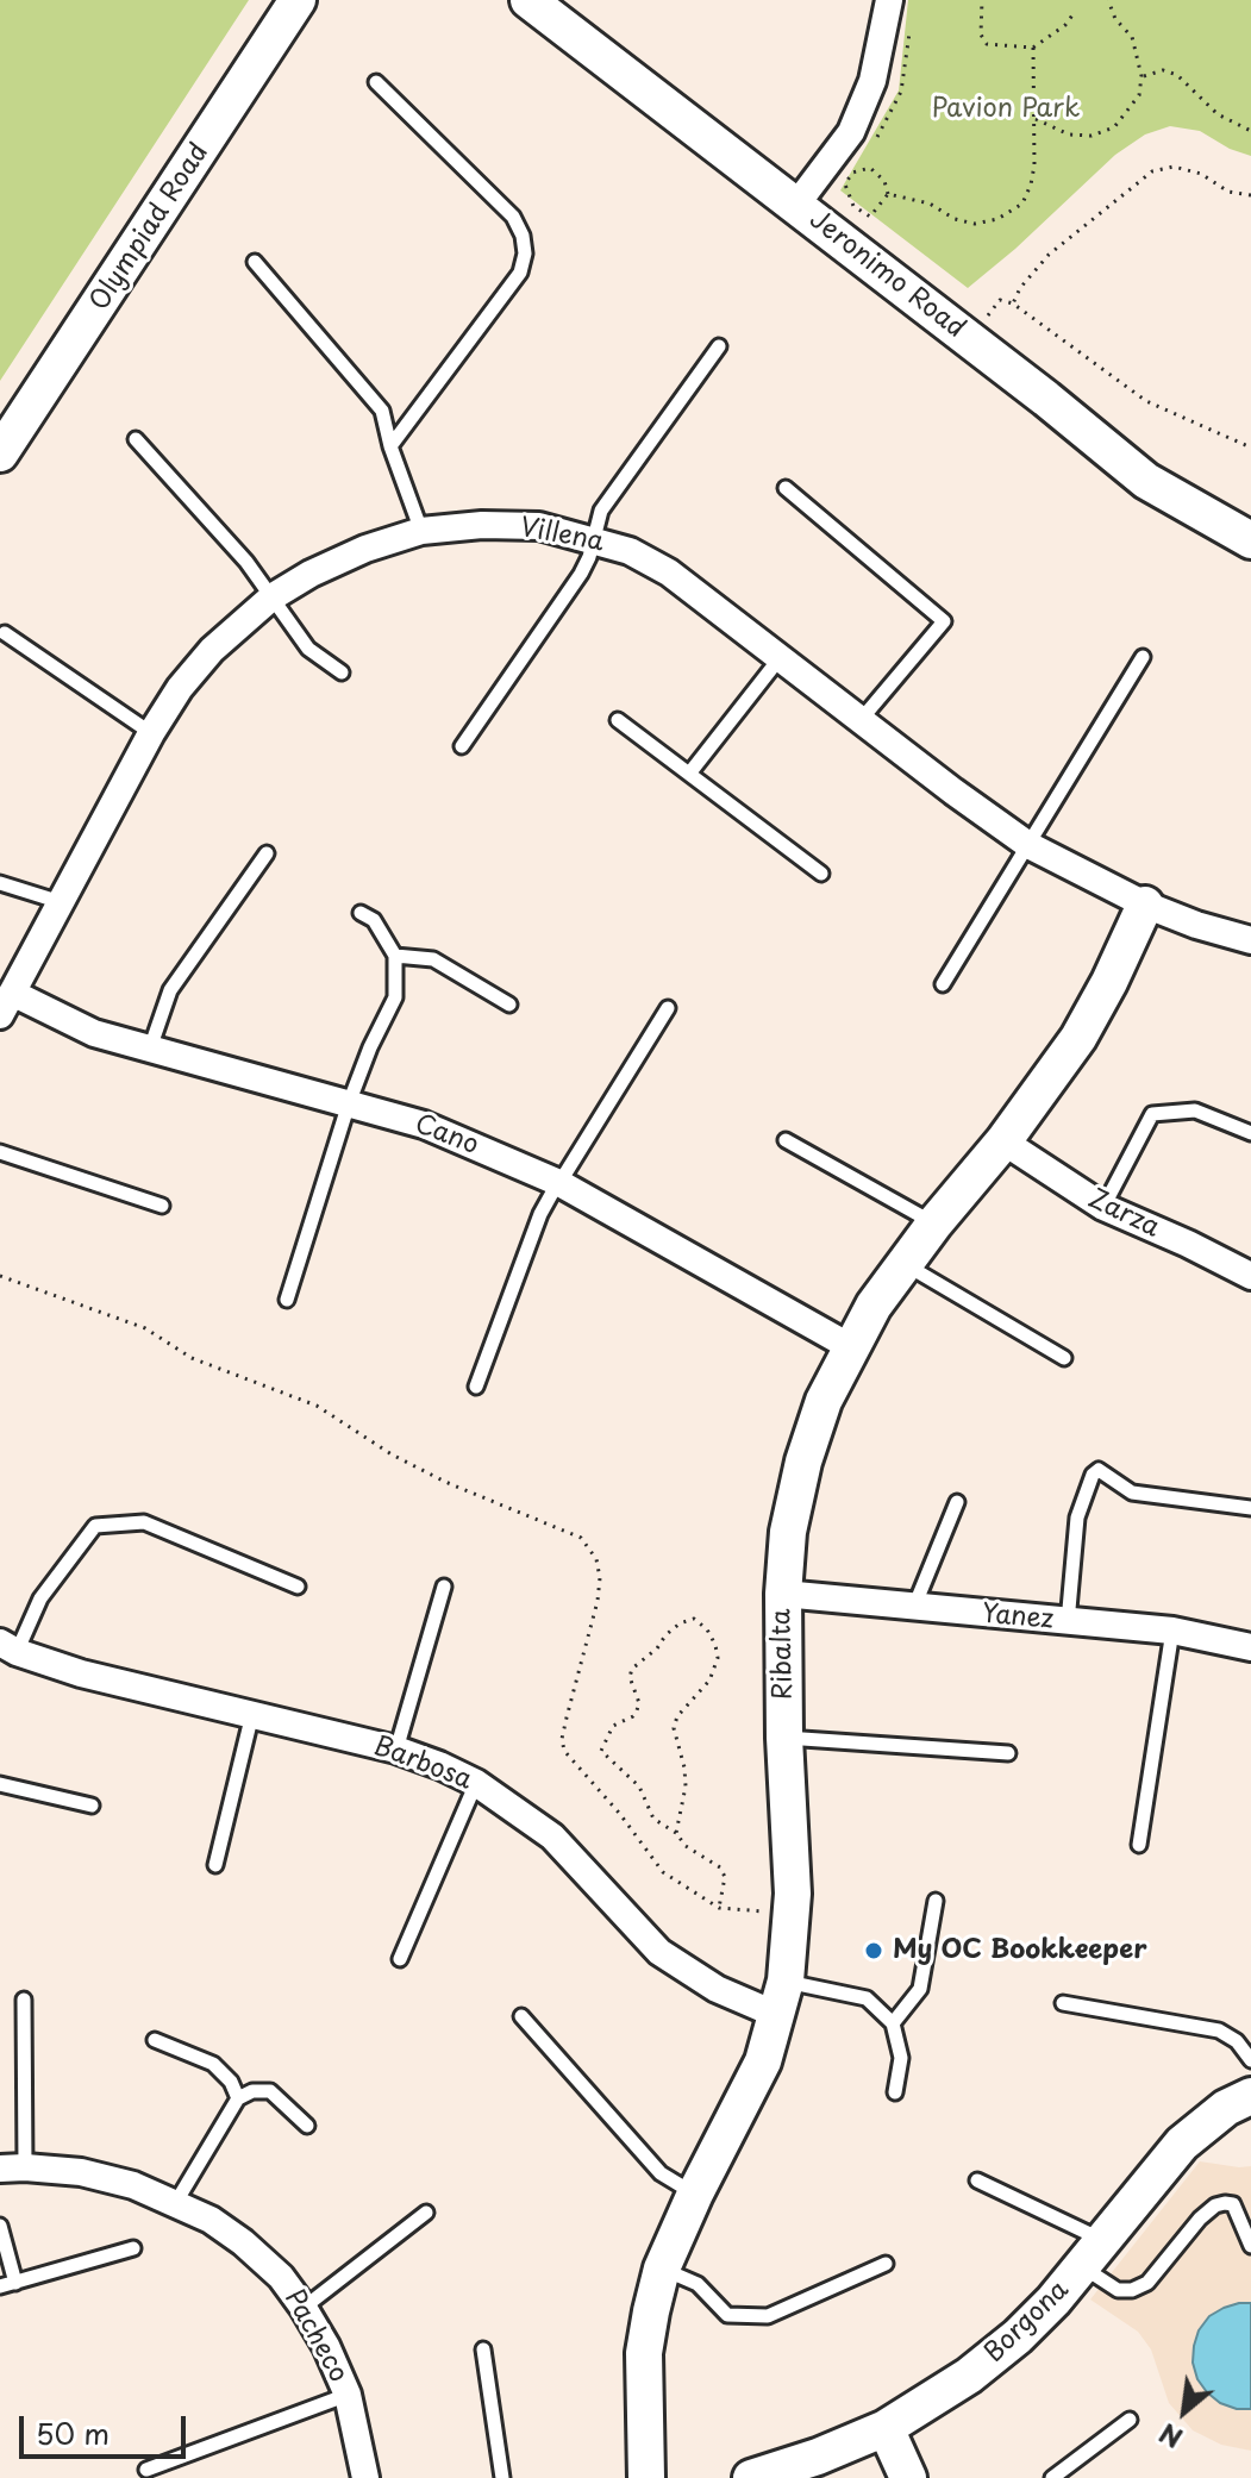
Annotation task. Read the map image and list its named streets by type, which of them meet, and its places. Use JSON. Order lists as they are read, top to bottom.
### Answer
{
  "streets": {
    "street": [
      "Olympiad Road",
      "Jeronimo Road",
      "Villena",
      "Cano",
      "Zarza",
      "Yanez",
      "Ribalta",
      "Barbosa",
      "Borgona",
      "Pacheco"
    ]
  },
  "crossings": [
    ["Villena", "Cano"],
    ["Villena", "Ribalta"],
    ["Cano", "Ribalta"],
    ["Zarza", "Ribalta"],
    ["Yanez", "Ribalta"],
    ["Ribalta", "Barbosa"]
  ],
  "parks": ["Pavion Park"],
  "places": ["My OC Bookkeeper"],
  "scale_bar": "50 m",
  "north": "bottom left"
}
